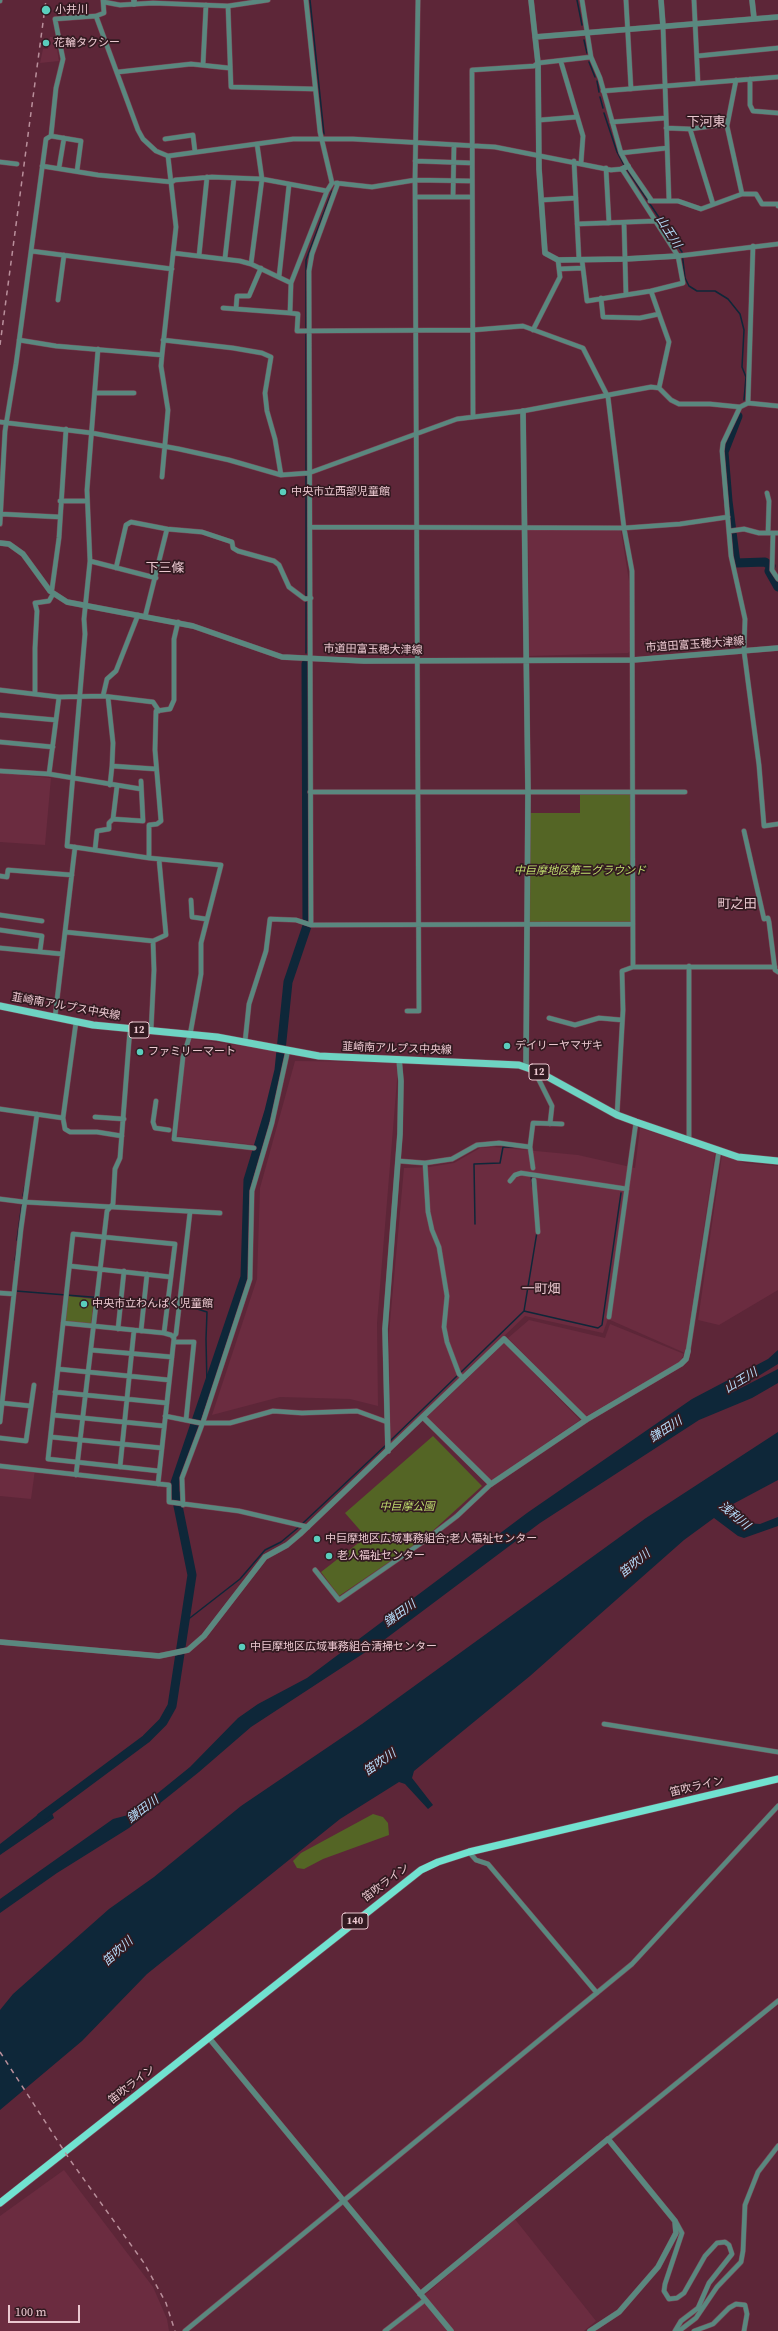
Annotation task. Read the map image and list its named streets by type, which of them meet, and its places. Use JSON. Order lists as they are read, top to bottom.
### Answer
{
  "streets": {
    "highway": ["笛吹ライン", "140"],
    "main road": ["韮崎南アルプス中央線", "12"],
    "street": ["市道田富玉穂大津線"]
  },
  "districts": [
    "下河東",
    "下三條",
    "町之田",
    "一町畑"
  ],
  "water": [
    "山王川",
    "鎌田川",
    "浅利川",
    "笛吹川"
  ],
  "parks": ["中巨摩地区第二グラウンド", "中巨摩公園"],
  "places": [
    "小井川",
    "花輪タクシー",
    "中央市立西部児童館",
    "デイリーヤマザキ",
    "ファミリーマート",
    "中央市立わんぱく児童館",
    "中巨摩地区広域事務組合;老人福祉センター",
    "老人福祉センター",
    "中巨摩地区広域事務組合清掃センター"
  ],
  "scale_bar": "100 m"
}
